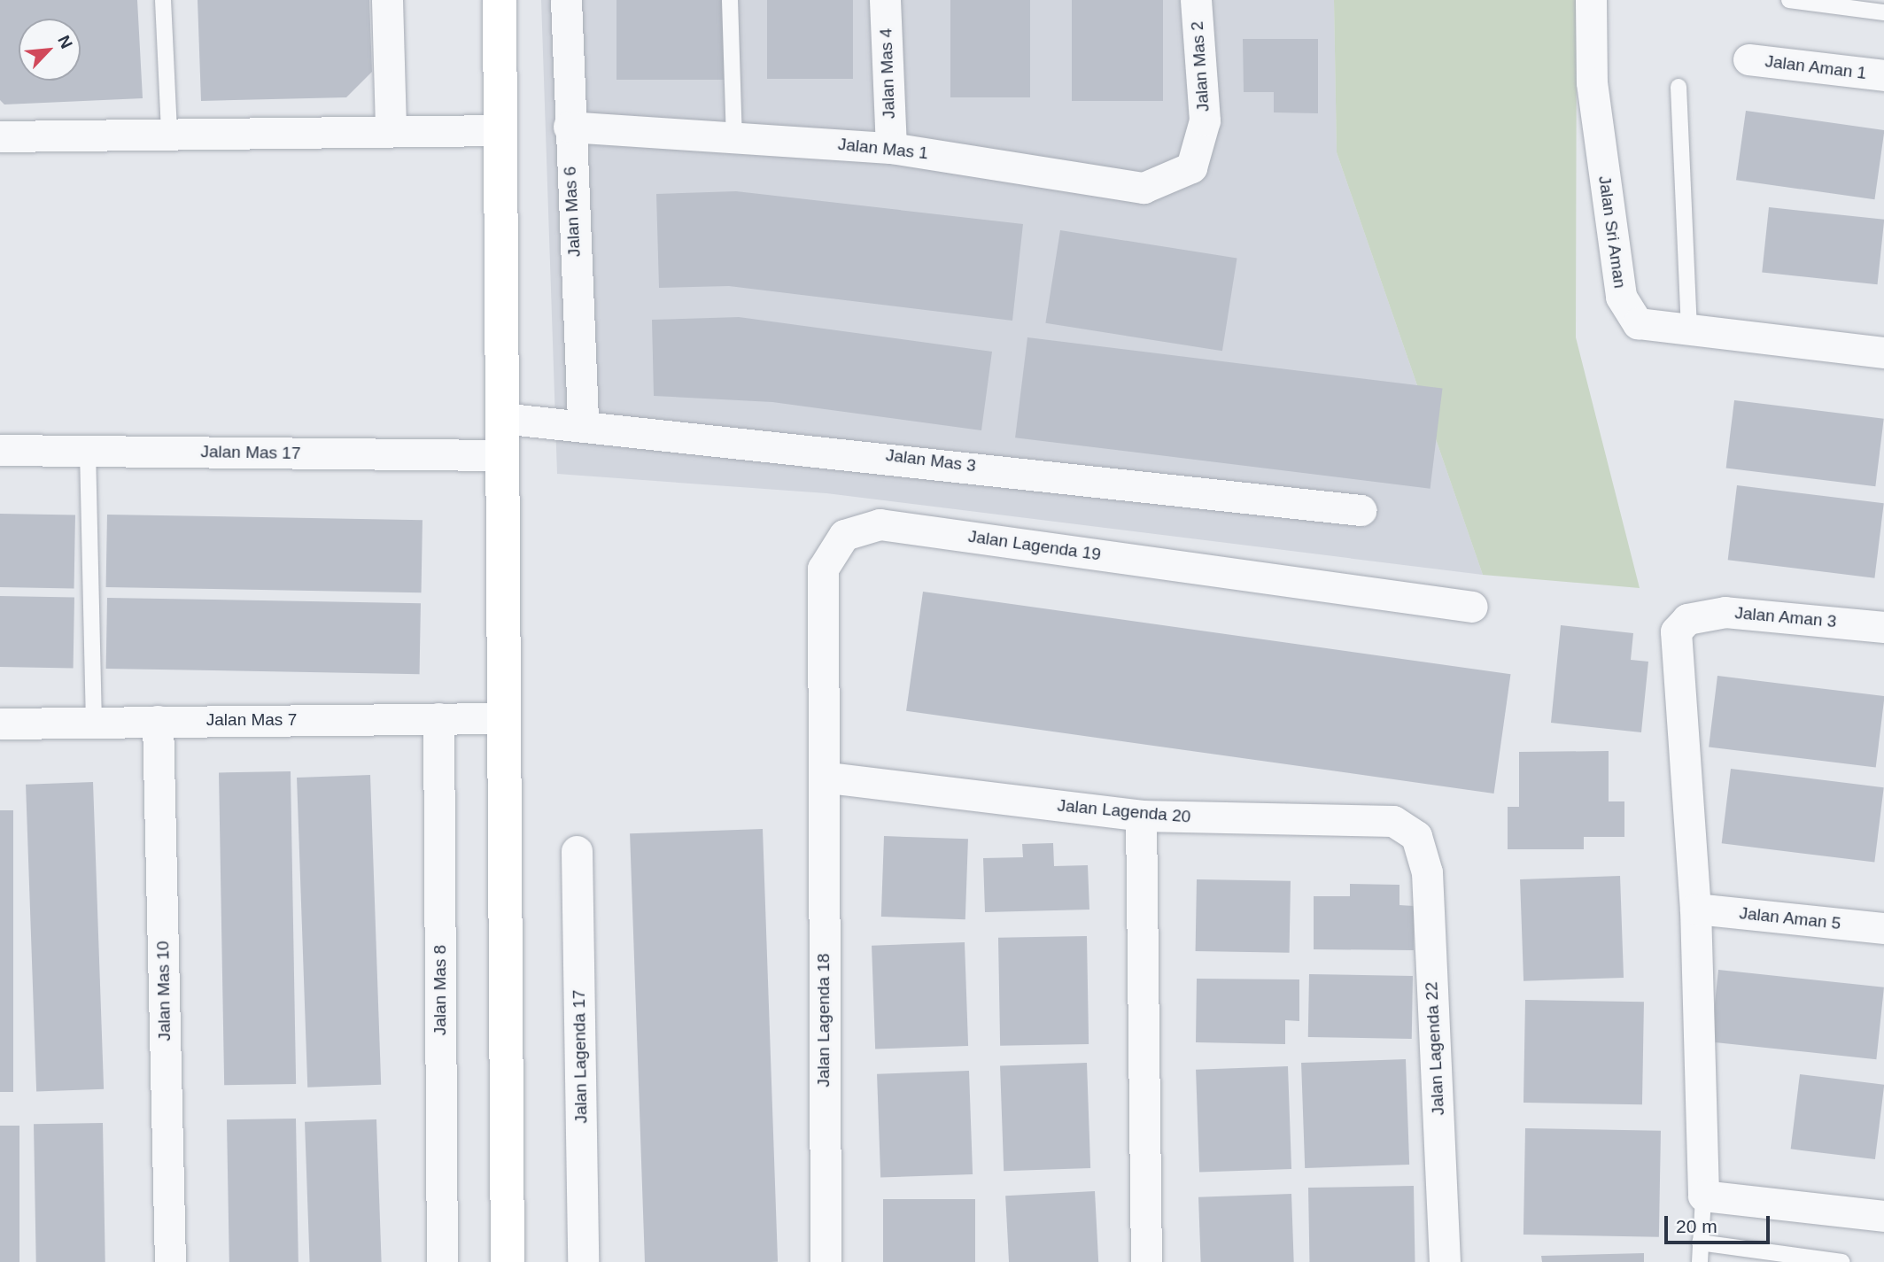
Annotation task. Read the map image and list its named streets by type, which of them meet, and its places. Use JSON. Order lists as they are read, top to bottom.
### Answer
{
  "streets": {
    "street": [
      "Jalan Mas 2",
      "Jalan Aman 1",
      "Jalan Mas 4",
      "Jalan Mas 1",
      "Jalan Mas 6",
      "Jalan Sri Aman",
      "Jalan Mas 17",
      "Jalan Mas 3",
      "Jalan Lagenda 19",
      "Jalan Aman 3",
      "Jalan Mas 7",
      "Jalan Lagenda 20",
      "Jalan Aman 5",
      "Jalan Mas 8",
      "Jalan Mas 10",
      "Jalan Lagenda 18",
      "Jalan Lagenda 22",
      "Jalan Lagenda 17"
    ]
  },
  "crossings": [
    ["Jalan Mas 2", "Jalan Mas 1"],
    ["Jalan Mas 4", "Jalan Mas 1"],
    ["Jalan Mas 1", "Jalan Mas 6"],
    ["Jalan Mas 6", "Jalan Mas 3"],
    ["Jalan Lagenda 19", "Jalan Lagenda 20"],
    ["Jalan Lagenda 19", "Jalan Lagenda 18"],
    ["Jalan Aman 3", "Jalan Aman 5"],
    ["Jalan Mas 7", "Jalan Mas 8"],
    ["Jalan Mas 7", "Jalan Mas 10"],
    ["Jalan Lagenda 20", "Jalan Lagenda 18"],
    ["Jalan Lagenda 20", "Jalan Lagenda 22"]
  ],
  "scale_bar": "20 m",
  "north": "top right"
}
